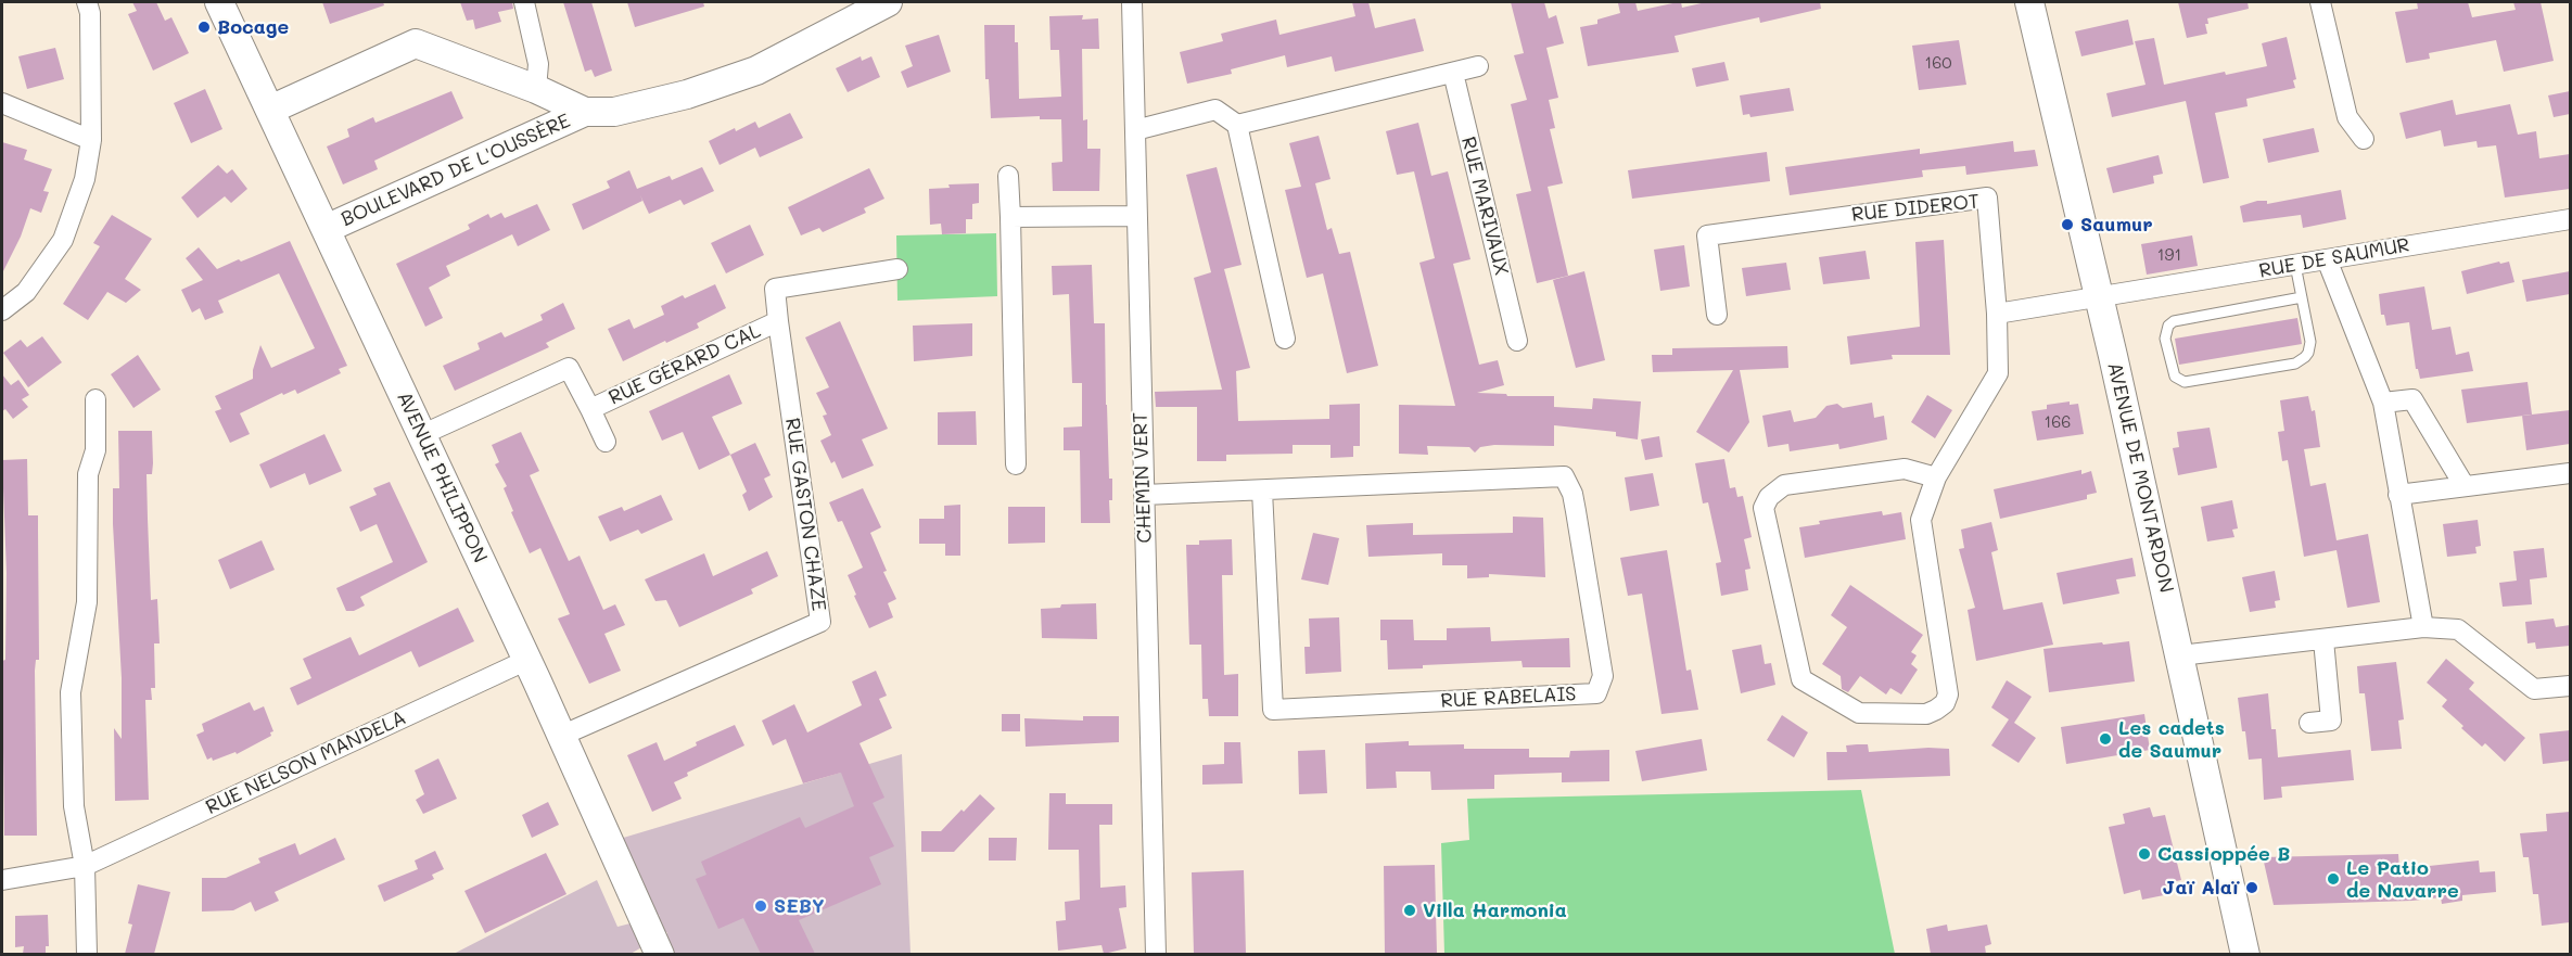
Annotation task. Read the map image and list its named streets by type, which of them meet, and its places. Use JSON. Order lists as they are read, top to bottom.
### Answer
{
  "streets": {
    "street": [
      "BOULEVARD DE L'OUSSÈRE",
      "RUE MARIVAUX",
      "RUE DIDEROT",
      "RUE DE SAUMUR",
      "RUE GÉRARD CAL",
      "AVENUE PHILIPPON",
      "CHEMIN VERT",
      "AVENUE DE MONTARDON",
      "RUE GASTON CHAZE",
      "RUE RABELAIS",
      "RUE NELSON MANDELA"
    ]
  },
  "crossings": [
    ["BOULEVARD DE L'OUSSÈRE", "AVENUE PHILIPPON"],
    ["RUE DE SAUMUR", "AVENUE DE MONTARDON"],
    ["RUE GÉRARD CAL", "AVENUE PHILIPPON"],
    ["RUE GÉRARD CAL", "RUE GASTON CHAZE"],
    ["AVENUE PHILIPPON", "RUE GASTON CHAZE"],
    ["AVENUE PHILIPPON", "RUE NELSON MANDELA"],
    ["CHEMIN VERT", "RUE RABELAIS"]
  ],
  "places": [
    "Bocage",
    "Saumur",
    "Les cadets de Saumur",
    "Cassioppée B",
    "Le Patio de Navarre",
    "Jaï Alaï",
    "SEBY",
    "Villa Harmonia"
  ],
  "house_numbers": ["160", "191", "166"]
}
